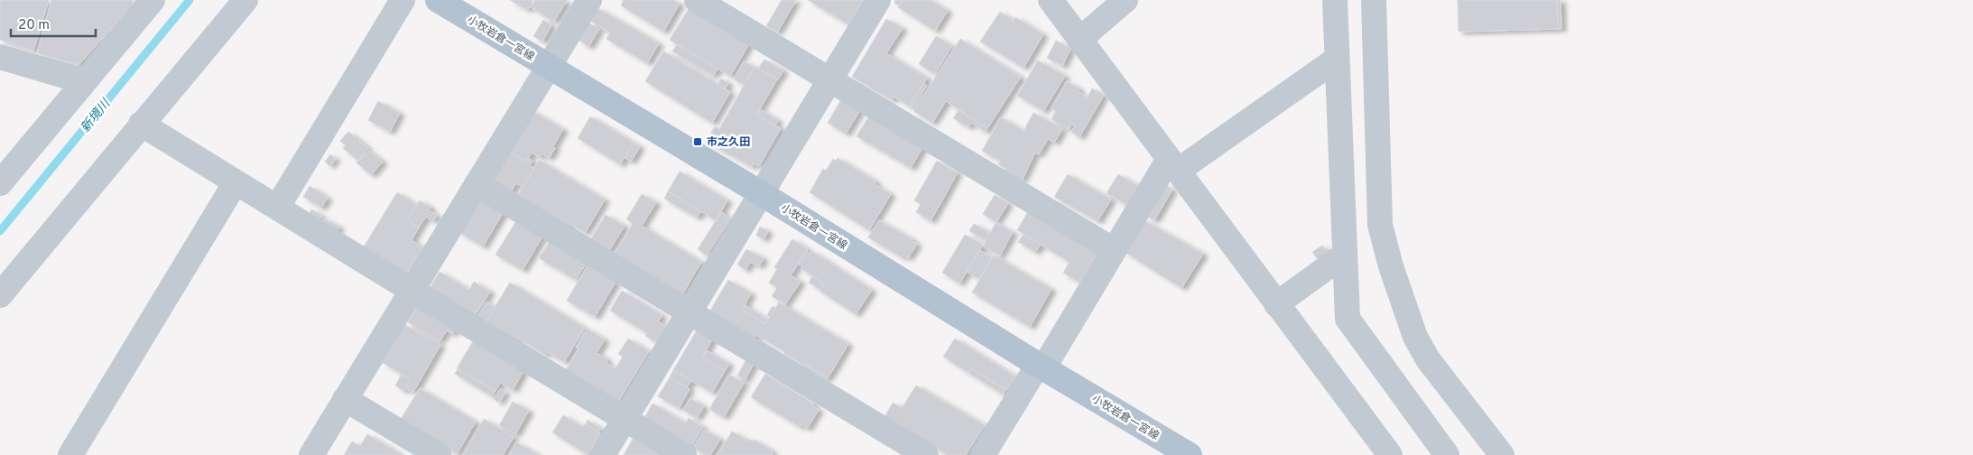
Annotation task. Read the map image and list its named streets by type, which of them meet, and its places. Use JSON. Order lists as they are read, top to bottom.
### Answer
{
  "streets": {
    "main road": ["小牧岩倉一宮線"]
  },
  "water": ["新境川"],
  "places": {
    "transit": ["市之久田"]
  },
  "scale_bar": "20 m"
}
